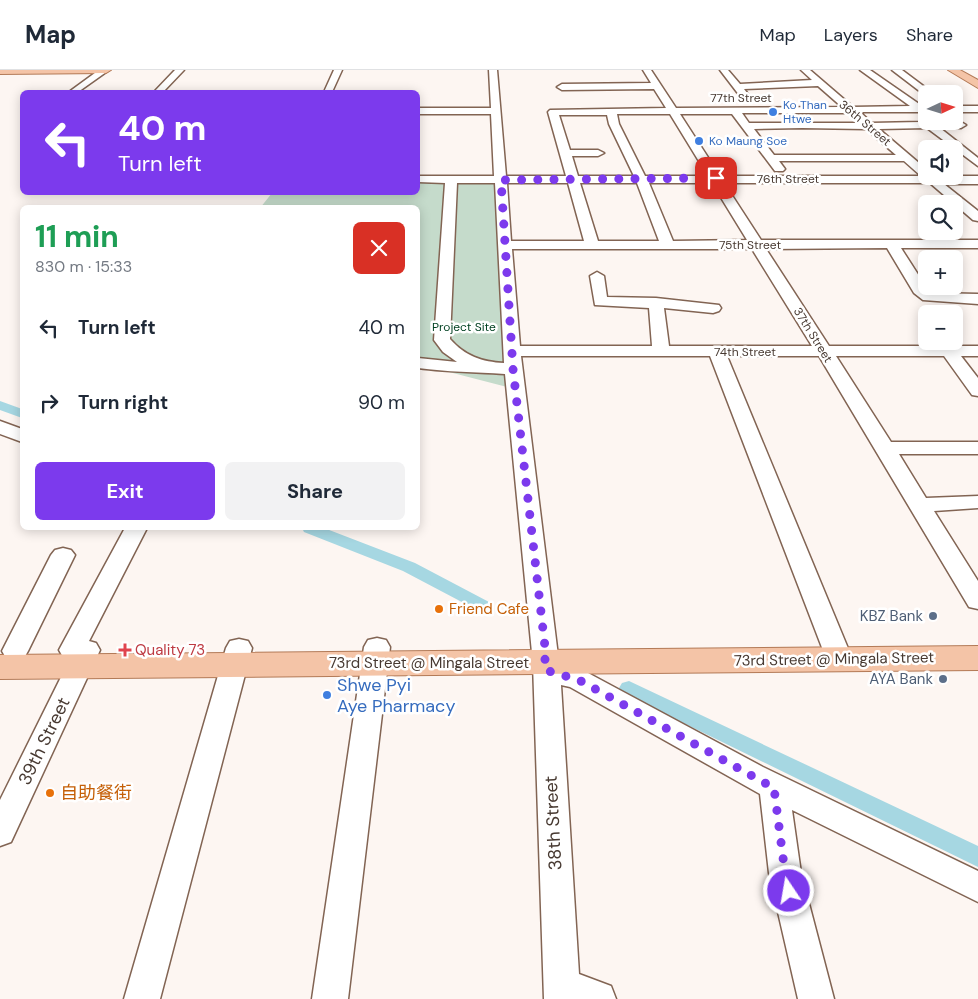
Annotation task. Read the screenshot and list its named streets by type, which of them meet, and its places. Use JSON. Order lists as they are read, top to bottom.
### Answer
{
  "streets": {
    "main road": ["73rd Street @ Mingala Street"],
    "street": [
      "77th Street",
      "36th Street",
      "76th Street",
      "75th Street",
      "37th Street",
      "74th Street",
      "39th Street",
      "38th Street"
    ]
  },
  "crossings": [
    ["77th Street", "36th Street"],
    ["77th Street", "37th Street"],
    ["76th Street", "37th Street"],
    ["76th Street", "38th Street"],
    ["75th Street", "37th Street"],
    ["75th Street", "38th Street"],
    ["37th Street", "74th Street"],
    ["74th Street", "38th Street"],
    ["73rd Street @ Mingala Street", "39th Street"],
    ["73rd Street @ Mingala Street", "38th Street"]
  ],
  "parks": ["Project Site"],
  "places": {
    "other": [
      "Ko Than Htwe",
      "Ko Maung Soe",
      "Friend Cafe",
      "KBZ Bank",
      "AYA Bank",
      "Shwe Pyi Aye Pharmacy",
      "自助餐街"
    ],
    "health": ["Quality 73"]
  },
  "north": "right",
  "page": {
    "header": "Map",
    "nav": ["Map", "Layers", "Share"],
    "map_buttons": ["+", "−"],
    "turn": ["40 m", "Turn left"],
    "heading": ["11 min", "830 m · 15:33"],
    "list": [
      {
        "name": "Turn left",
        "value": "40 m"
      },
      {
        "name": "Turn right",
        "value": "90 m"
      }
    ],
    "buttons": ["Exit", "Share"]
  }
}
